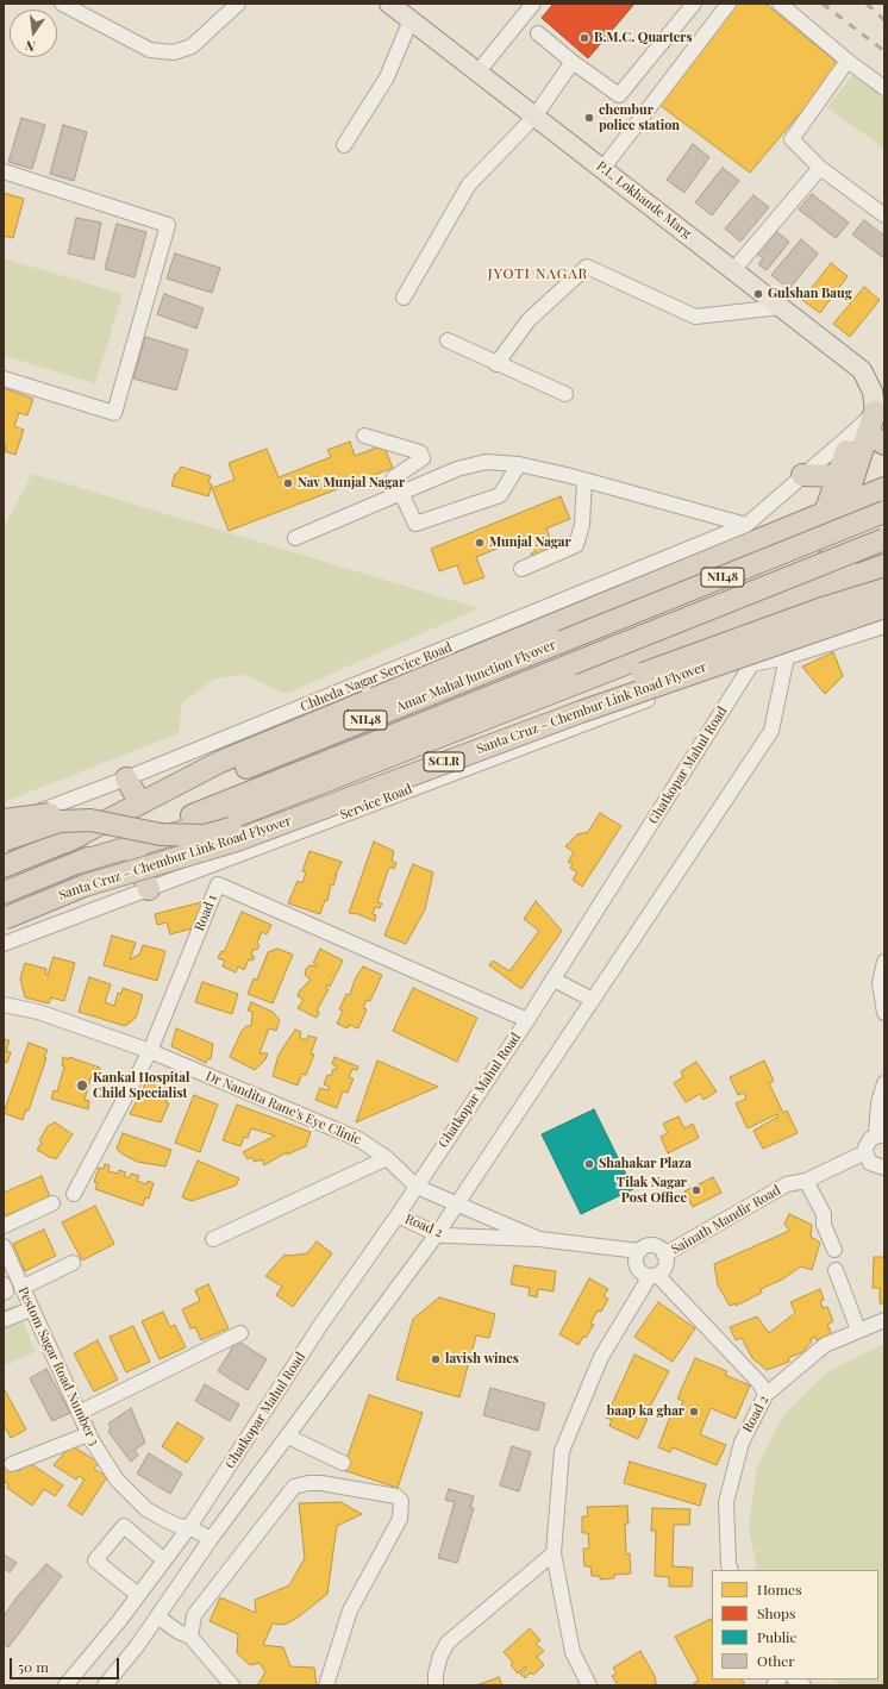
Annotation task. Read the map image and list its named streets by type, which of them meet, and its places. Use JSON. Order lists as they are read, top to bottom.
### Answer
{
  "streets": {
    "highway": [
      "NH48",
      "Amar Mahal Junction Flyover",
      "Santa Cruz – Chembur Link Road Flyover",
      "SCLR"
    ],
    "main road": ["P.L. Lokhande Marg", "Ghatkopar Mahul Road"],
    "street": [
      "Chheda Nagar Service Road",
      "Service Road",
      "Road 1",
      "Dr Nandita Rane's Eye Clinic",
      "Sainath Mandir Road",
      "Road 2",
      "Pestom Sagar Road Number 3"
    ]
  },
  "crossings": [
    ["NH48", "Amar Mahal Junction Flyover"],
    ["Ghatkopar Mahul Road", "Service Road"],
    ["Ghatkopar Mahul Road", "Road 1"],
    ["Ghatkopar Mahul Road", "Dr Nandita Rane's Eye Clinic"],
    ["Ghatkopar Mahul Road", "Road 2"],
    ["Ghatkopar Mahul Road", "Pestom Sagar Road Number 3"],
    ["Road 1", "Dr Nandita Rane's Eye Clinic"],
    ["Sainath Mandir Road", "Road 2"]
  ],
  "districts": ["JYOTI NAGAR"],
  "places": [
    "B.M.C. Quarters",
    "chembur police station",
    "Gulshan Baug",
    "Nav Munjal Nagar",
    "Munjal Nagar",
    "Kankal Hospital Child Specialist",
    "Shahakar Plaza",
    "Tilak Nagar Post Office",
    "lavish wines",
    "baap ka ghar"
  ],
  "legend": [
    "Homes",
    "Shops",
    "Public",
    "Other"
  ],
  "scale_bar": "50 m",
  "north": "bottom"
}
